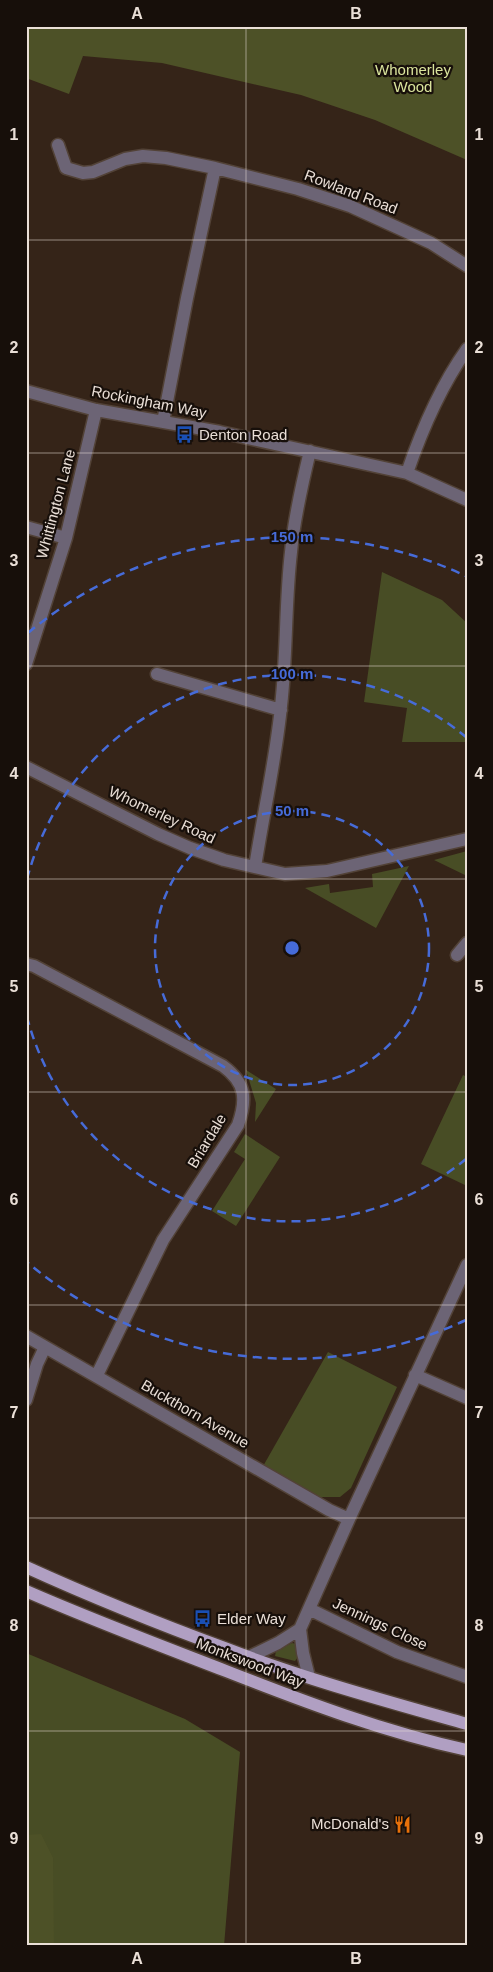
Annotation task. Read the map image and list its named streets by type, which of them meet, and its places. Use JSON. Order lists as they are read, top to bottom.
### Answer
{
  "streets": {
    "main road": ["Monkswood Way"],
    "street": [
      "Rowland Road",
      "Rockingham Way",
      "Whittington Lane",
      "Whomerley Road",
      "Briardale",
      "Buckthorn Avenue",
      "Jennings Close"
    ]
  },
  "crossings": [
    ["Rockingham Way", "Whittington Lane"],
    ["Briardale", "Buckthorn Avenue"]
  ],
  "parks": ["Whomerley Wood"],
  "places": {
    "bus stop": ["Denton Road", "Elder Way"],
    "restaurant": ["McDonald's"]
  },
  "grid": {
    "columns": ["A", "B"],
    "rows": [
      "1",
      "2",
      "3",
      "4",
      "5",
      "6",
      "7",
      "8",
      "9"
    ]
  },
  "rings": ["150 m", "100 m", "50 m"]
}
